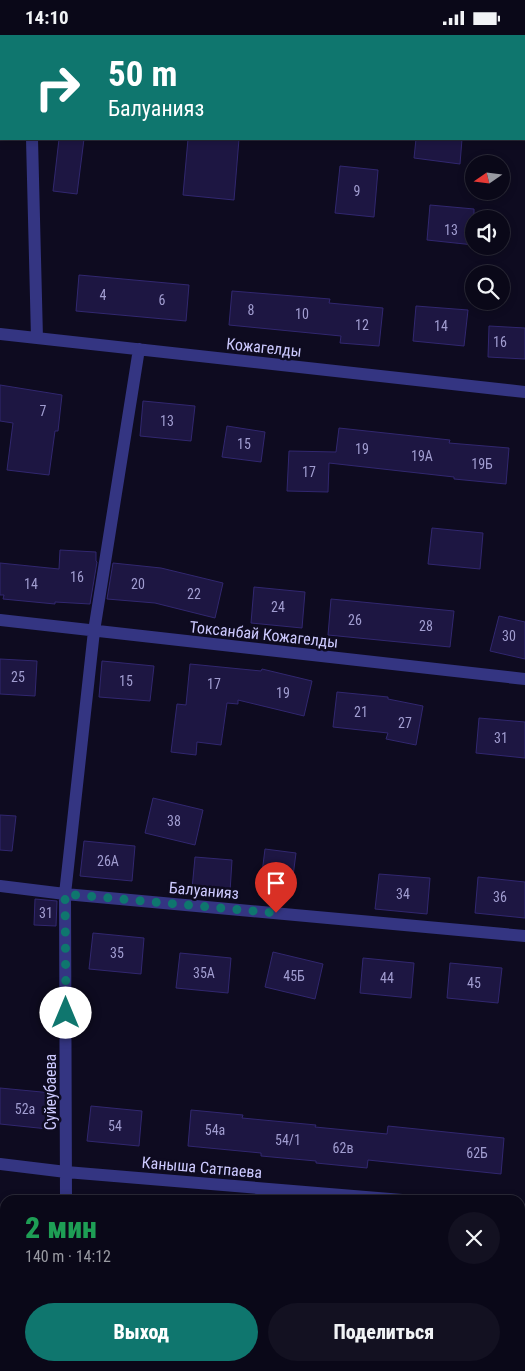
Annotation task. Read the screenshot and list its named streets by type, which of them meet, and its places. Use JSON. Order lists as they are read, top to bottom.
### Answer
{
  "streets": {
    "street": [
      "Кожагелды",
      "Токсанбай Кожагелды",
      "Балуанияз",
      "Суйеубаева",
      "Каныша Сатпаева"
    ]
  },
  "crossings": [
    ["Кожагелды", "Суйеубаева"],
    ["Токсанбай Кожагелды", "Суйеубаева"],
    ["Балуанияз", "Суйеубаева"],
    ["Суйеубаева", "Каныша Сатпаева"]
  ],
  "house_numbers": [
    "9",
    "13",
    "4",
    "6",
    "8",
    "10",
    "12",
    "14",
    "16",
    "7",
    "13",
    "15",
    "19",
    "19А",
    "19Б",
    "17",
    "16",
    "14",
    "20",
    "22",
    "24",
    "26",
    "28",
    "30",
    "25",
    "15",
    "17",
    "19",
    "21",
    "27",
    "31",
    "38",
    "26А",
    "34",
    "36",
    "31",
    "35",
    "35А",
    "45Б",
    "44",
    "45",
    "52а",
    "54",
    "54а",
    "54/1",
    "62в",
    "62Б"
  ],
  "north": "left",
  "page": {
    "status": "14:10",
    "turn": ["50 m", "Балуанияз"],
    "heading": ["2 мин", "140 m · 14:12"],
    "buttons": ["Выход", "Поделиться"]
  }
}
